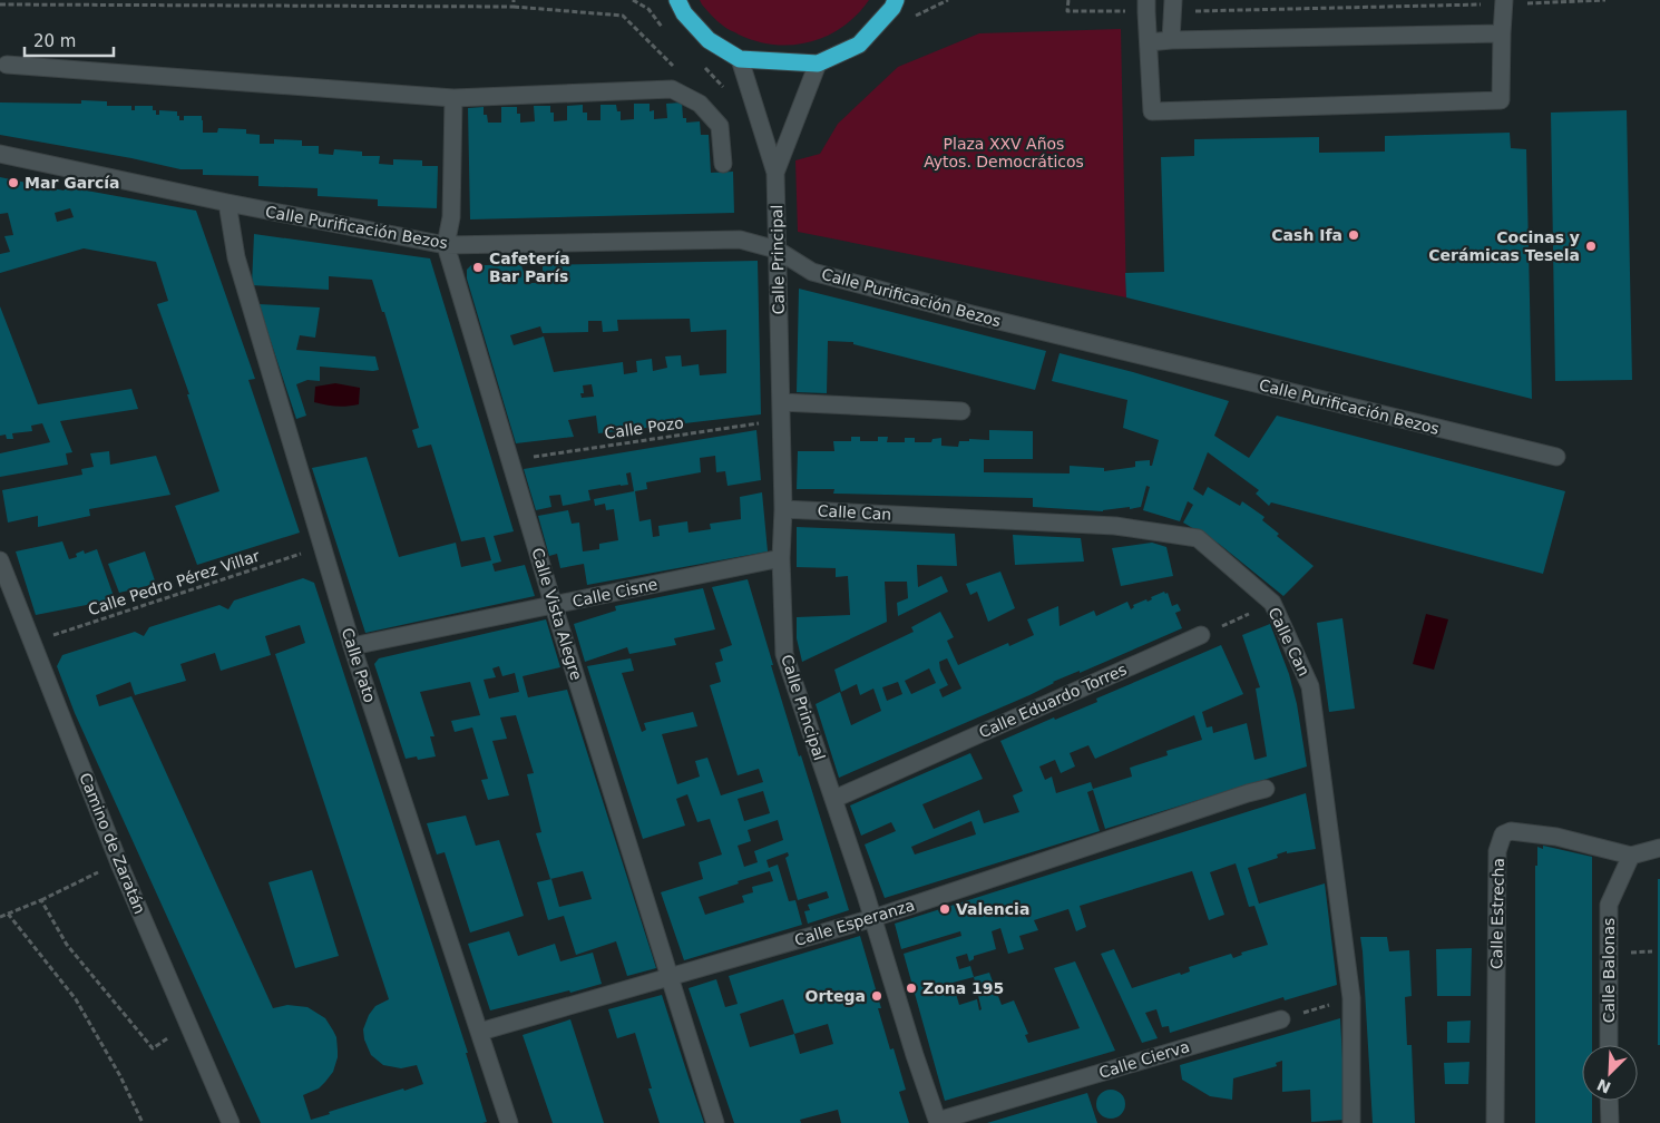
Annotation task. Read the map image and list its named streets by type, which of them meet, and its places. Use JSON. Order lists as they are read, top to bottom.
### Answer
{
  "streets": {
    "street": [
      "Calle Purificación Bezos",
      "Calle Principal",
      "Calle Can",
      "Calle Cisne",
      "Calle Vista Alegre",
      "Calle Pato",
      "Calle Eduardo Torres",
      "Camino de Zaratán",
      "Calle Estrecha",
      "Calle Esperanza",
      "Calle Balonas",
      "Calle Cierva"
    ],
    "path": ["Calle Pozo", "Calle Pedro Pérez Villar"]
  },
  "crossings": [
    ["Calle Purificación Bezos", "Calle Principal"],
    ["Calle Purificación Bezos", "Calle Vista Alegre"],
    ["Calle Purificación Bezos", "Calle Pato"],
    ["Calle Principal", "Calle Pozo"],
    ["Calle Principal", "Calle Can"],
    ["Calle Principal", "Calle Cisne"],
    ["Calle Principal", "Calle Eduardo Torres"],
    ["Calle Principal", "Calle Esperanza"],
    ["Calle Principal", "Calle Cierva"],
    ["Calle Pozo", "Calle Vista Alegre"],
    ["Calle Pedro Pérez Villar", "Calle Pato"],
    ["Calle Pedro Pérez Villar", "Camino de Zaratán"],
    ["Calle Cisne", "Calle Vista Alegre"],
    ["Calle Cisne", "Calle Pato"],
    ["Calle Vista Alegre", "Calle Esperanza"],
    ["Calle Pato", "Calle Esperanza"],
    ["Calle Estrecha", "Calle Balonas"]
  ],
  "parks": ["Plaza XXV Años Aytos. Democráticos"],
  "places": [
    "Mar García",
    "Cash Ifa",
    "Cocinas y Cerámicas Tesela",
    "Cafetería Bar París",
    "Valencia",
    "Zona 195",
    "Ortega"
  ],
  "scale_bar": "20 m",
  "north": "bottom left"
}
